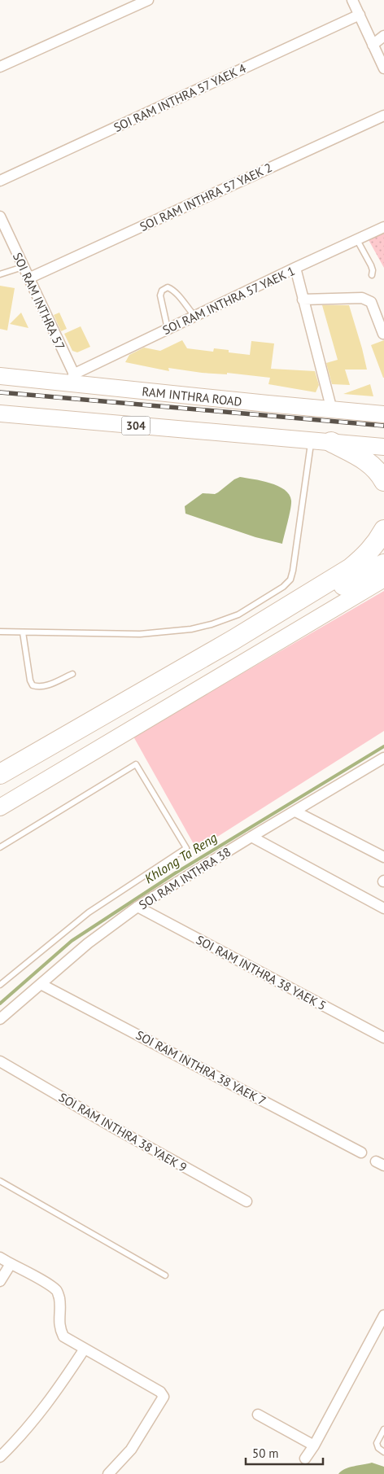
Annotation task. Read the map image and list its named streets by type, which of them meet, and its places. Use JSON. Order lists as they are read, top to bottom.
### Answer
{
  "streets": {
    "main road": ["RAM INTHRA ROAD", "304"],
    "street": [
      "SOI RAM INTHRA 57 YAEK 4",
      "SOI RAM INTHRA 57 YAEK 2",
      "SOI RAM INTHRA 57 YAEK 1",
      "SOI RAM INTHRA 57",
      "SOI RAM INTHRA 38",
      "SOI RAM INTHRA 38 YAEK 5",
      "SOI RAM INTHRA 38 YAEK 7",
      "SOI RAM INTHRA 38 YAEK 9"
    ]
  },
  "crossings": [
    ["SOI RAM INTHRA 57 YAEK 2", "SOI RAM INTHRA 57"],
    ["SOI RAM INTHRA 57 YAEK 1", "SOI RAM INTHRA 57"],
    ["SOI RAM INTHRA 57 YAEK 1", "RAM INTHRA ROAD"],
    ["SOI RAM INTHRA 57", "RAM INTHRA ROAD"],
    ["SOI RAM INTHRA 38", "SOI RAM INTHRA 38 YAEK 5"],
    ["SOI RAM INTHRA 38", "SOI RAM INTHRA 38 YAEK 7"]
  ],
  "water": ["Khlong Ta Reng"],
  "scale_bar": "50 m"
}
